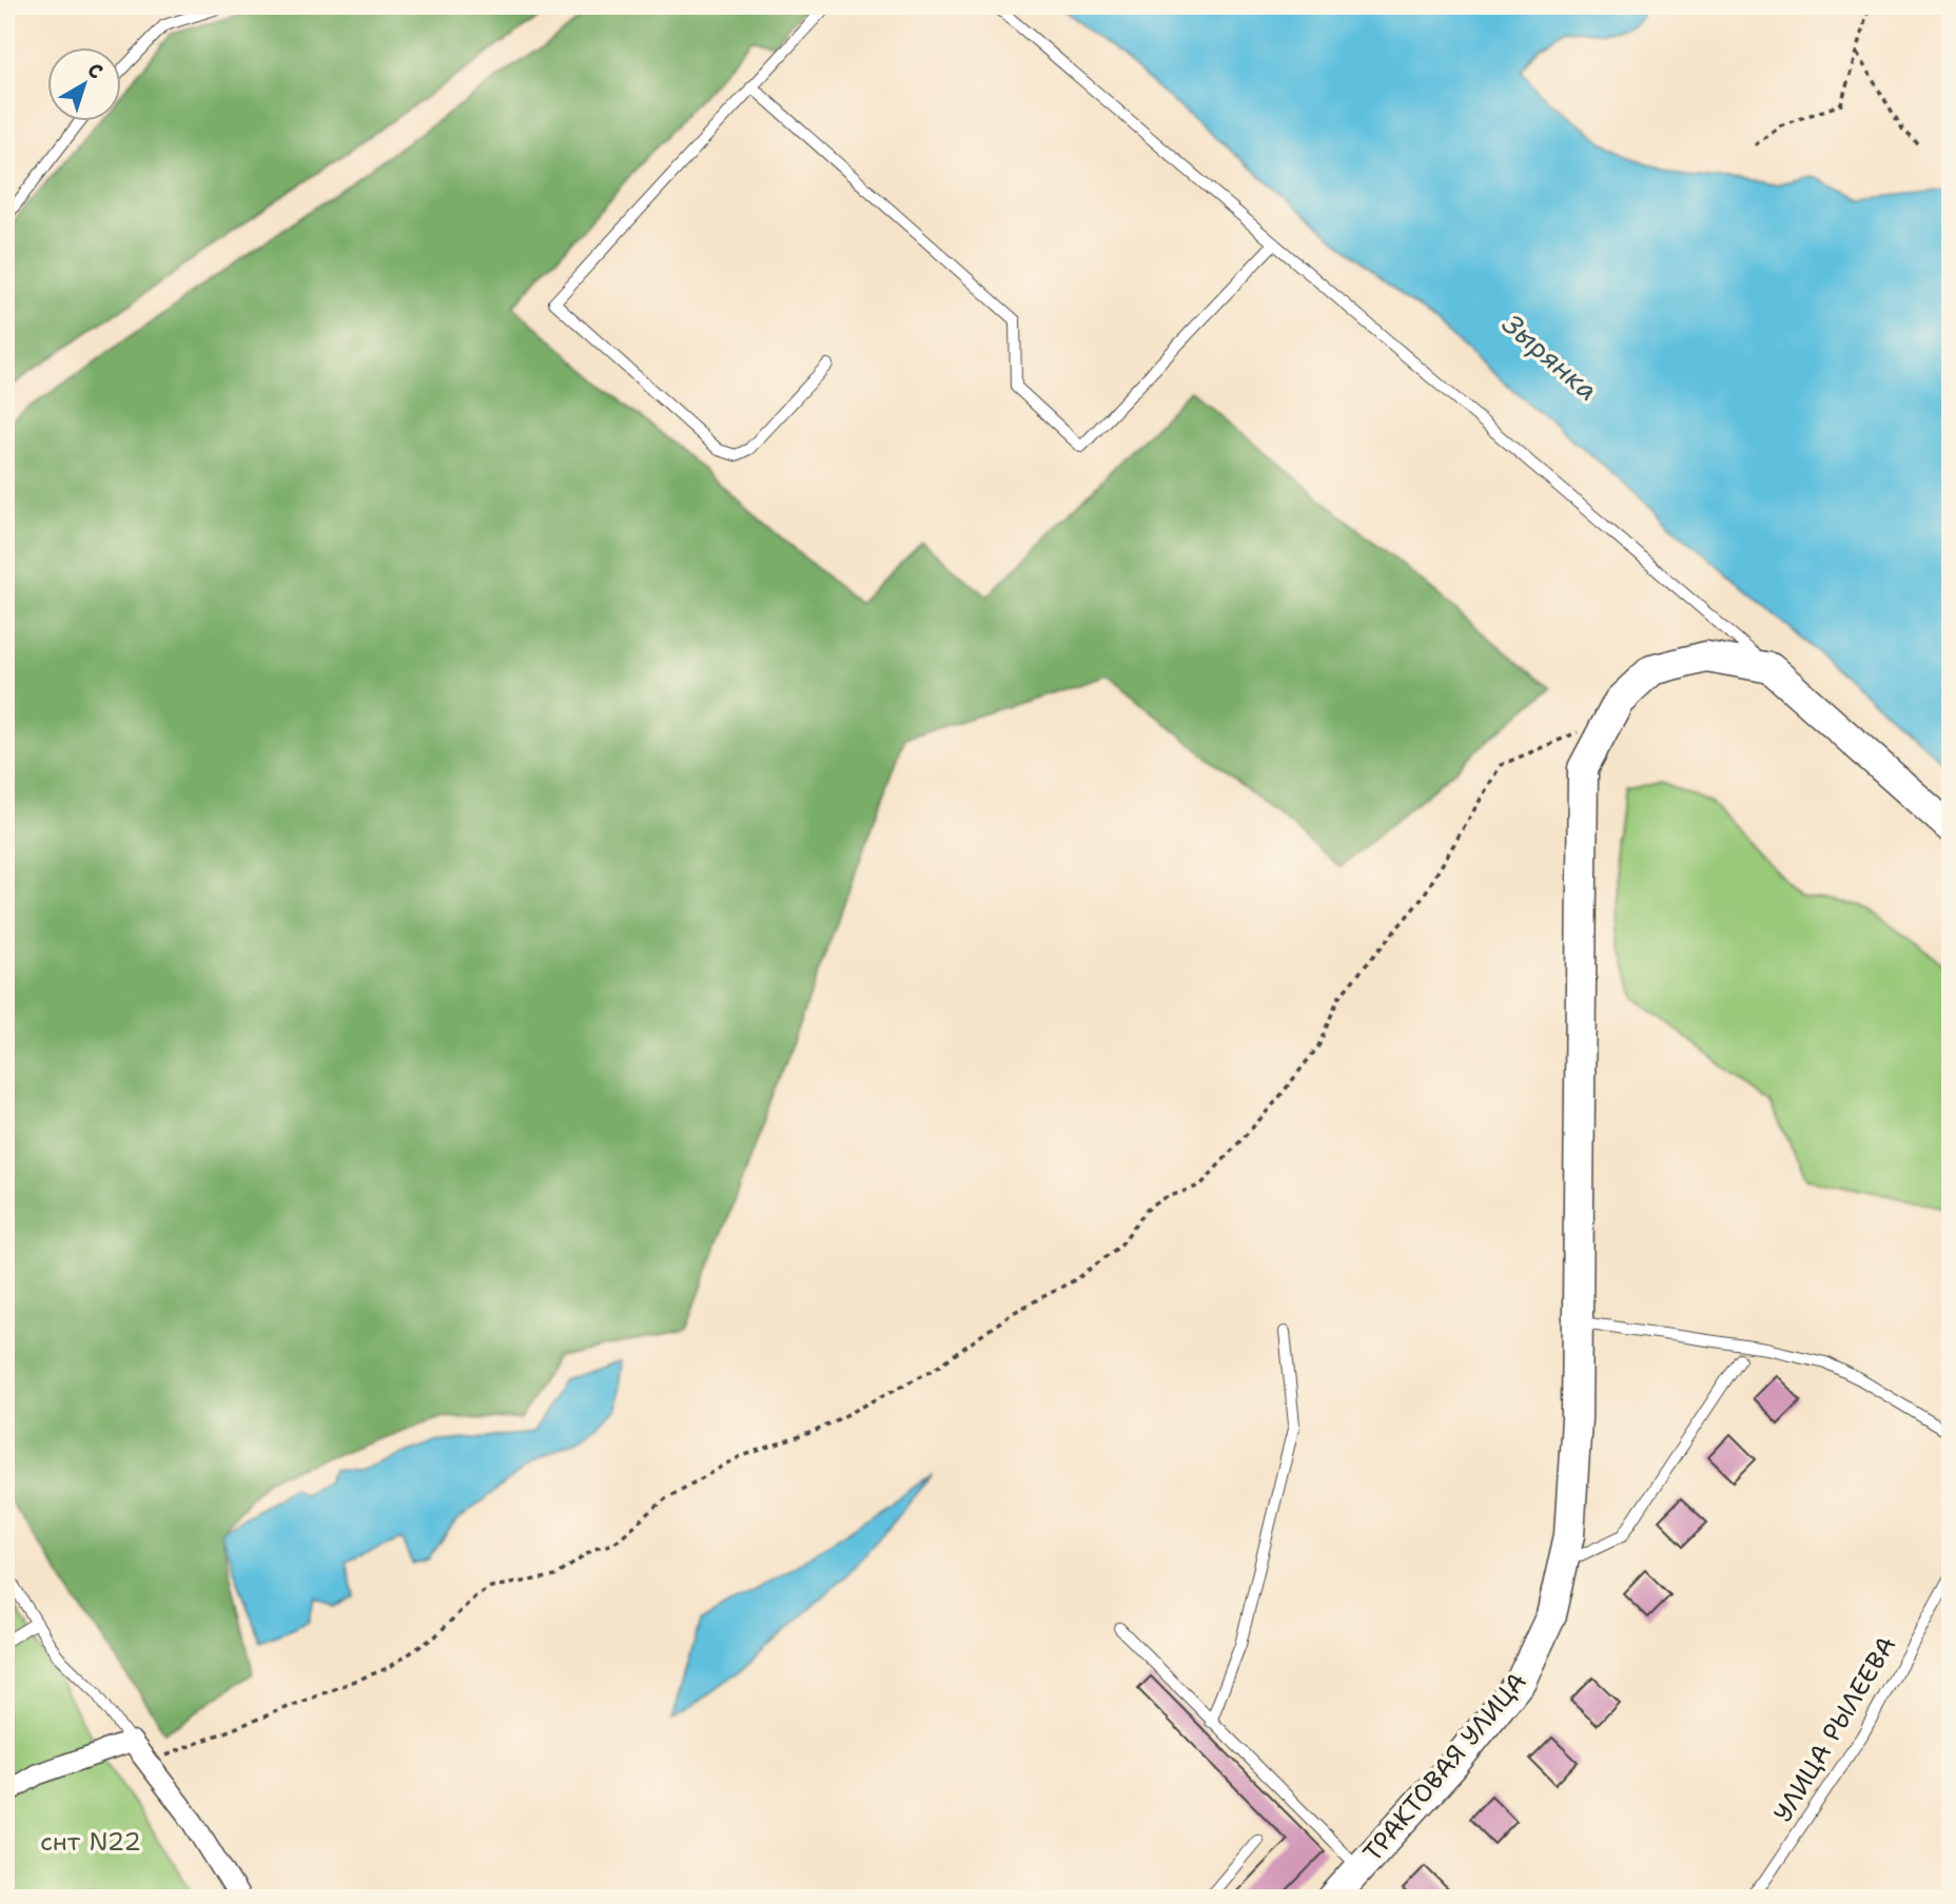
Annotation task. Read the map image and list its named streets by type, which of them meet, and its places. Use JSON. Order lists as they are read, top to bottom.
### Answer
{
  "streets": {
    "street": ["ТРАКТОВАЯ УЛИЦА"],
    "lane": ["УЛИЦА РЫЛЕЕВА"]
  },
  "water": ["Зырянка"],
  "parks": ["снт N22"],
  "north": "top right"
}
